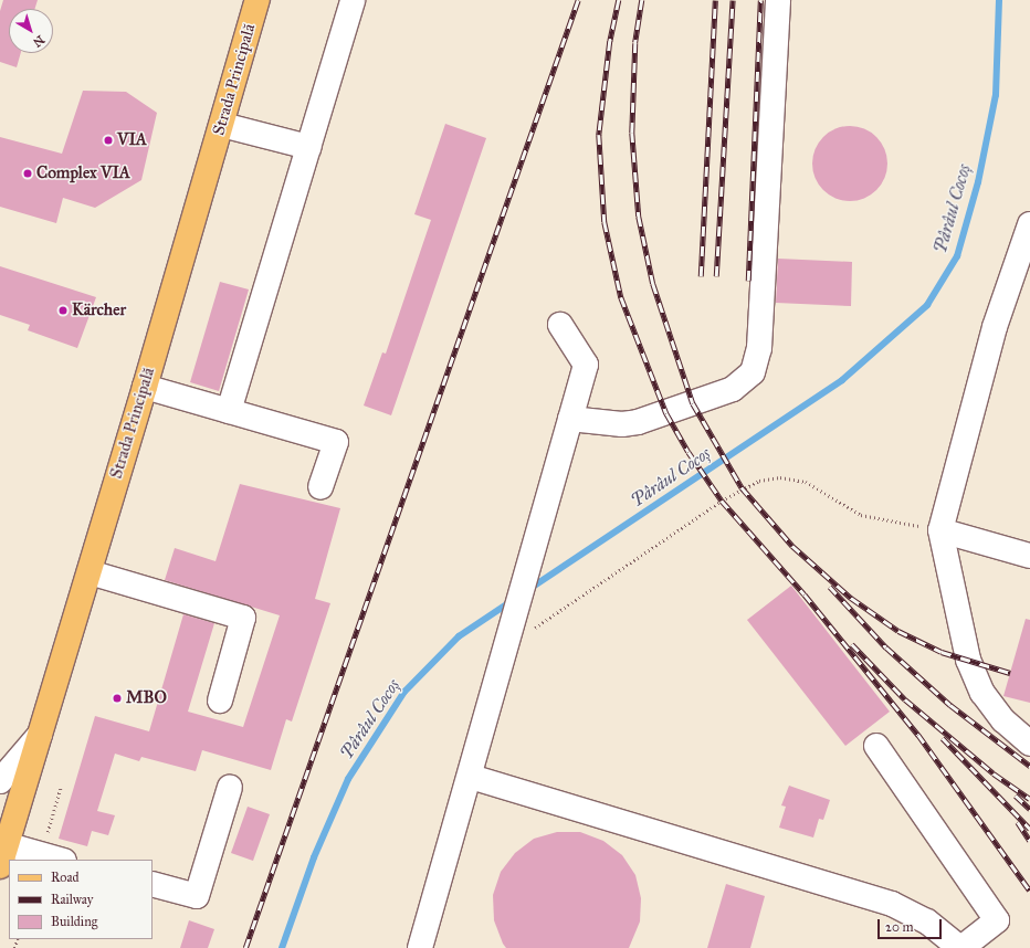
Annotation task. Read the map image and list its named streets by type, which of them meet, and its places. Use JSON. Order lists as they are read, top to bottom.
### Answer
{
  "streets": {
    "main road": ["Strada Principală"]
  },
  "water": ["Pârâul Cocoș"],
  "places": [
    "VIA",
    "Complex VIA",
    "Kärcher",
    "MBO"
  ],
  "legend": ["Road", "Railway", "Building"],
  "scale_bar": "20 m",
  "north": "bottom right"
}
